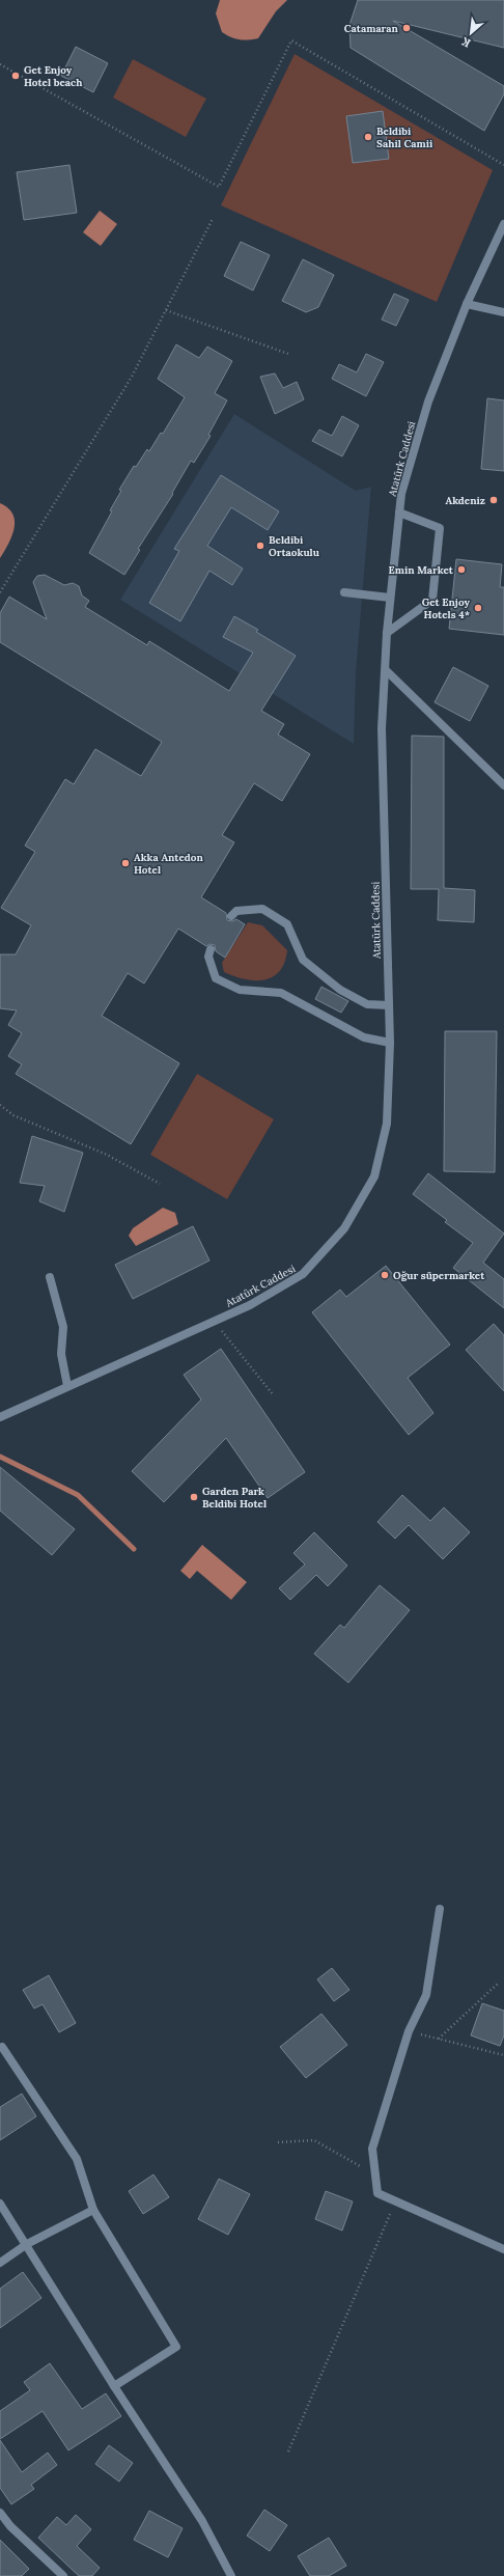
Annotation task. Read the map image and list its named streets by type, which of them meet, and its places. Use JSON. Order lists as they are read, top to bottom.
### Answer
{
  "streets": {
    "street": ["Atatürk Caddesi"]
  },
  "places": [
    "Catamaran",
    "Get Enjoy Hotel beach",
    "Beldibi Sahil Camii",
    "Akdeniz",
    "Beldibi Ortaokulu",
    "Emin Market",
    "Get Enjoy Hotels 4*",
    "Akka Antedon Hotel",
    "Oğur süpermarket",
    "Garden Park Beldibi Hotel"
  ],
  "north": "bottom left"
}
